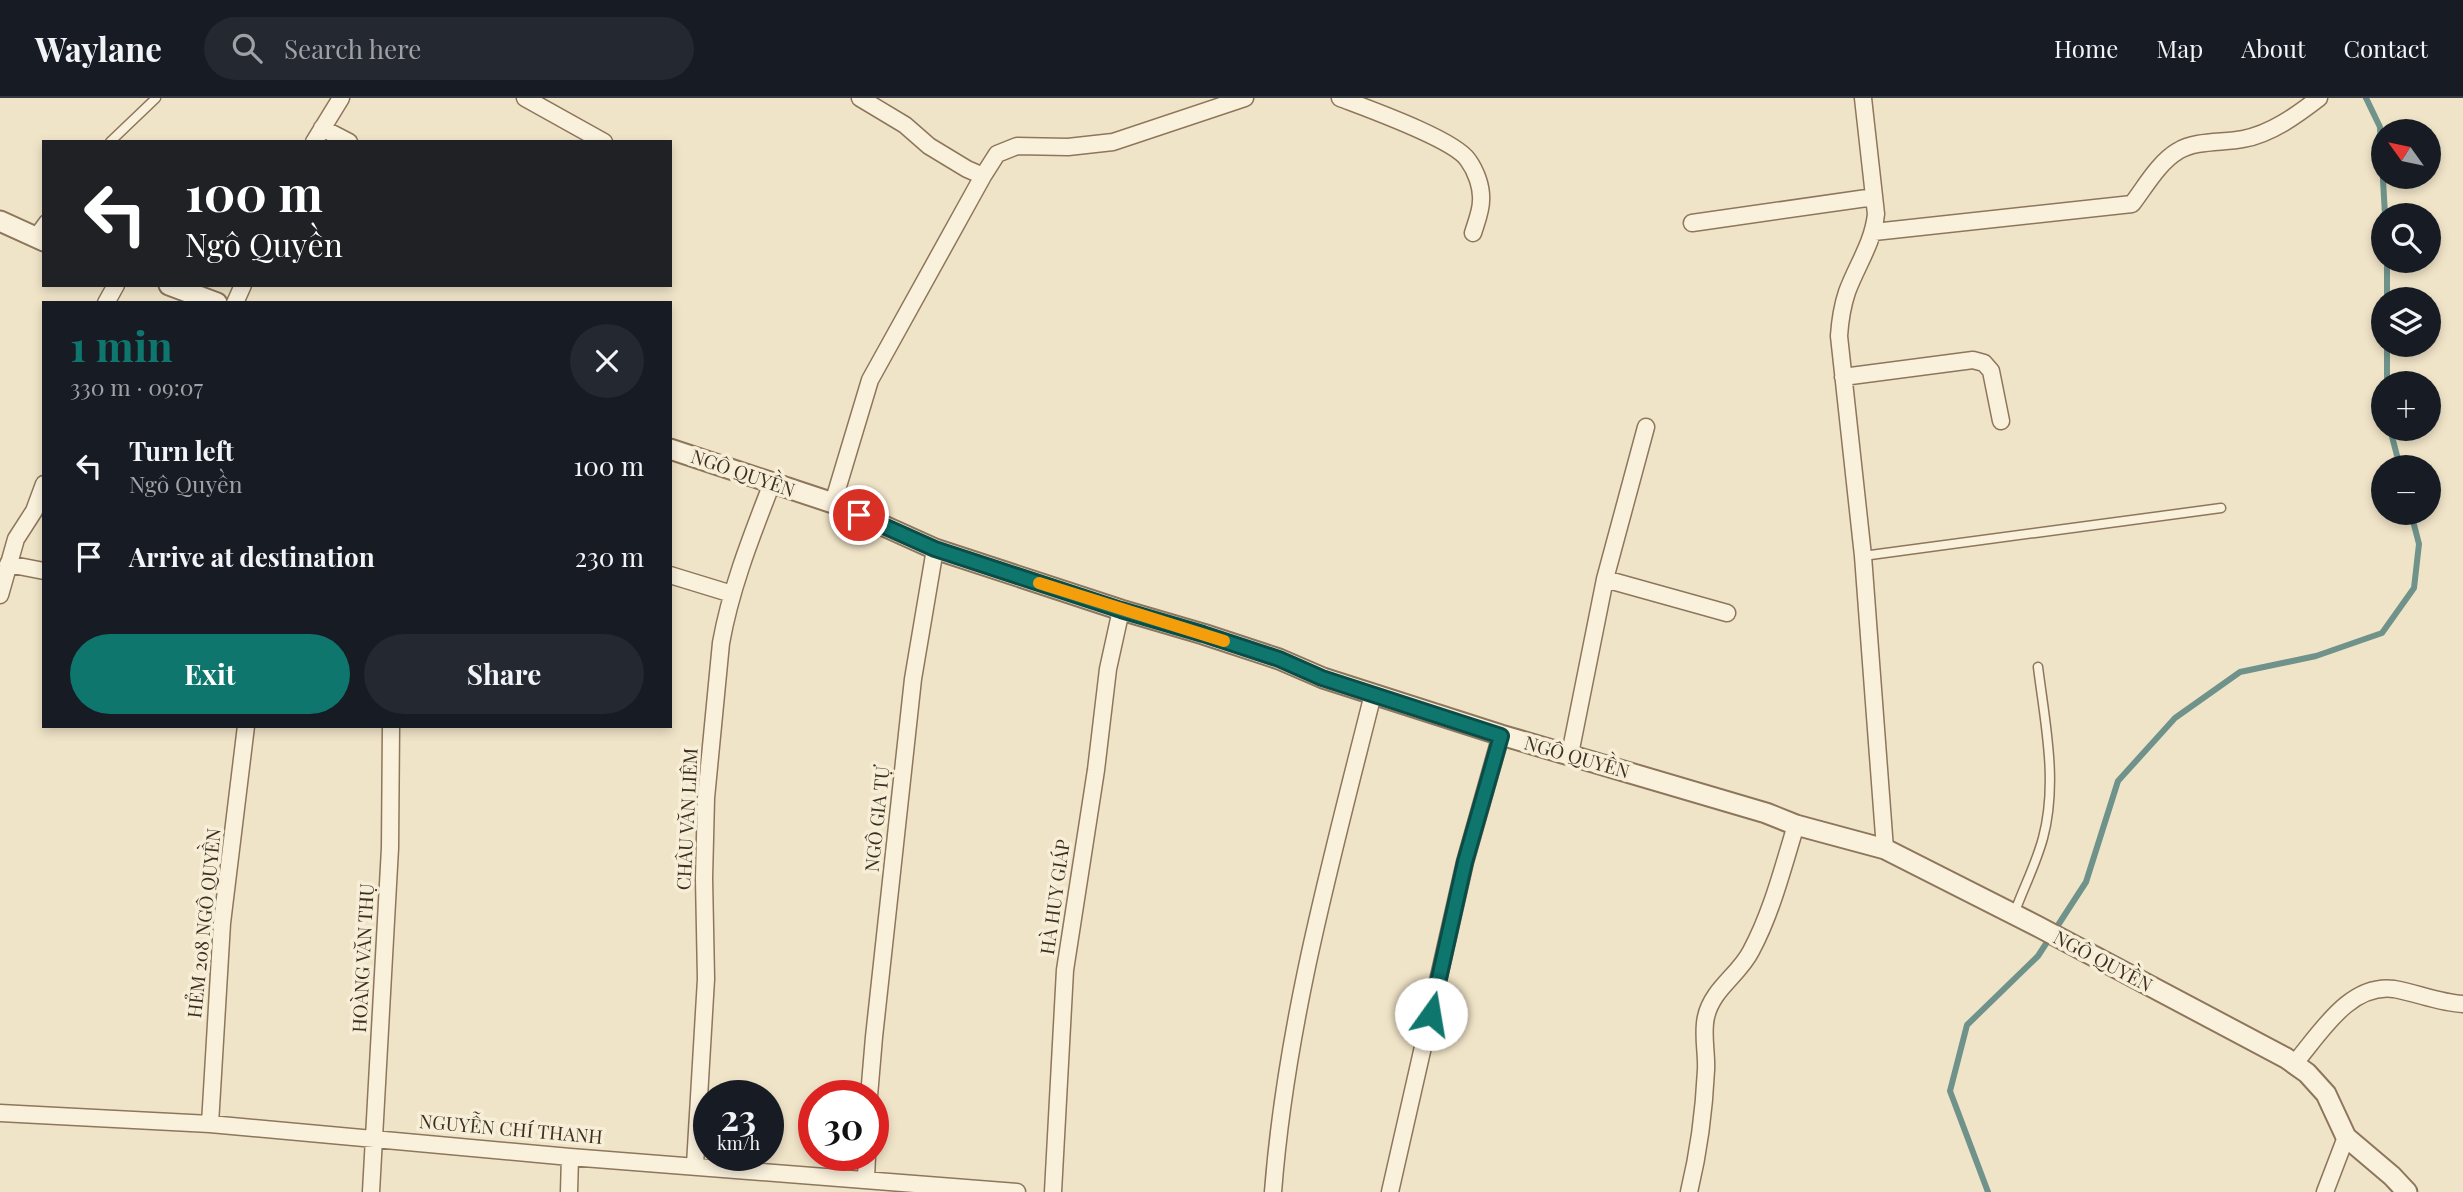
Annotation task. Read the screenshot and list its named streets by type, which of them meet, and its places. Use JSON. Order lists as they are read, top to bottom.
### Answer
{
  "streets": {
    "street": [
      "NGÔ QUYỀN",
      "CHÂU VĂN LIÊM",
      "NGÔ GIA TỰ",
      "HÀ HUY GIÁP",
      "HẺM 208 NGÔ QUYỀN",
      "HOÀNG VĂN THỤ",
      "NGUYỄN CHÍ THANH"
    ]
  },
  "crossings": [
    ["NGÔ QUYỀN", "CHÂU VĂN LIÊM"],
    ["NGÔ QUYỀN", "NGÔ GIA TỰ"],
    ["NGÔ QUYỀN", "HÀ HUY GIÁP"],
    ["HẺM 208 NGÔ QUYỀN", "NGUYỄN CHÍ THANH"],
    ["HOÀNG VĂN THỤ", "NGUYỄN CHÍ THANH"]
  ],
  "north": "top left",
  "page": {
    "header": "Waylane",
    "search": "Search here",
    "nav": [
      "Home",
      "Map",
      "About",
      "Contact"
    ],
    "map_buttons": ["+", "−"],
    "turn": ["100 m", "Ngô Quyền"],
    "heading": ["1 min", "330 m · 09:07"],
    "list": [
      {
        "name": "Turn left",
        "note": "Ngô Quyền",
        "value": "100 m"
      },
      {
        "name": "Arrive at destination",
        "value": "230 m"
      }
    ],
    "buttons": ["Exit", "Share"],
    "speed": "23 km/h",
    "limit": "30"
  }
}
